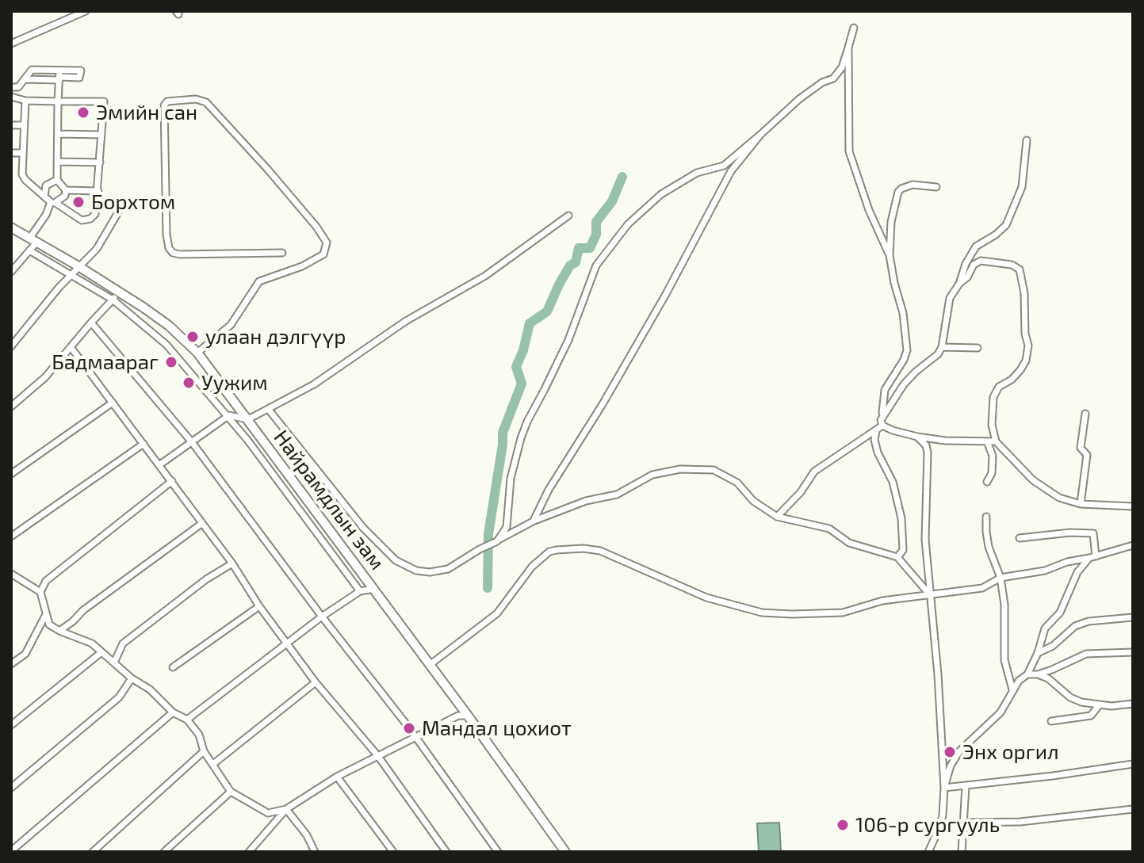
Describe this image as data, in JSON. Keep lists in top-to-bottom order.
{
  "streets": {
    "main road": ["Найрамдлын зам"]
  },
  "places": [
    "Эмийн сан",
    "Борхтом",
    "улаан дэлгүүр",
    "Бадмаараг",
    "Уужим",
    "Мандал цохиот",
    "Энх оргил",
    "106-р сургууль"
  ]
}
